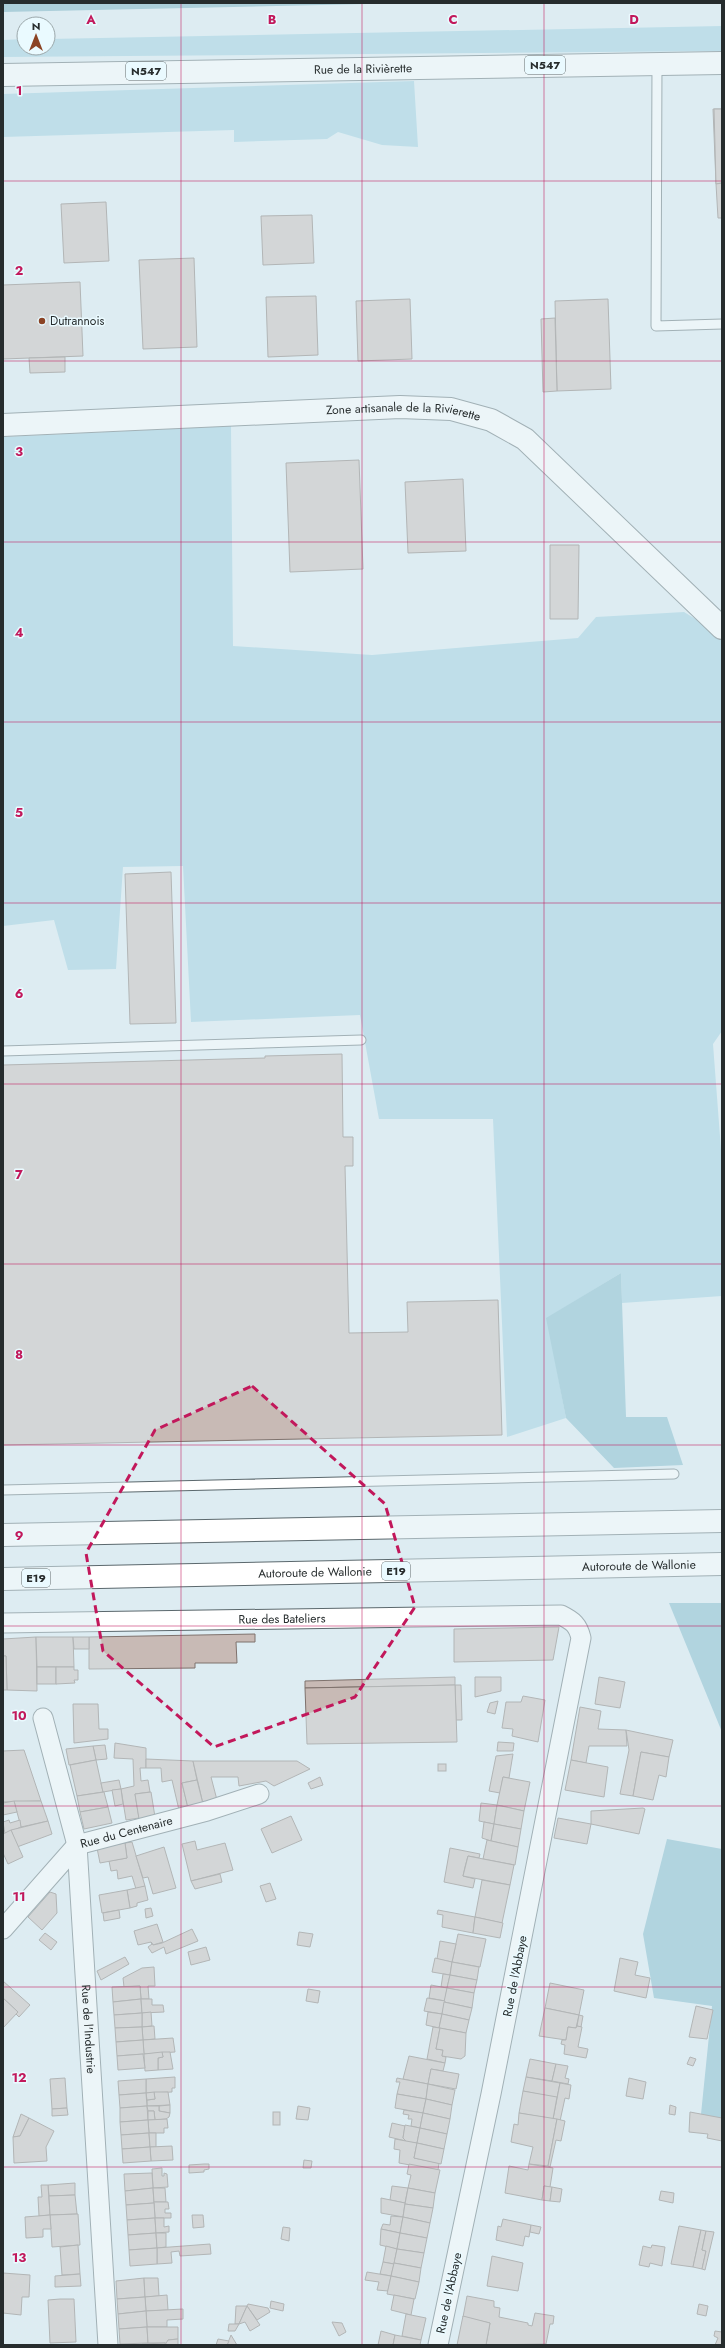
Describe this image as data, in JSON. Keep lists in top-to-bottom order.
{
  "streets": {
    "main road": [
      "N547",
      "Rue de la Rivièrette",
      "Zone artisanale de la Rivierette",
      "Autoroute de Wallonie",
      "E19"
    ],
    "street": [
      "Rue des Bateliers",
      "Rue du Centenaire",
      "Rue de l'Abbaye",
      "Rue de l'Industrie"
    ]
  },
  "crossings": [
    ["Rue des Bateliers", "Rue de l'Abbaye"],
    ["Rue du Centenaire", "Rue de l'Industrie"]
  ],
  "places": ["Dutrannois"],
  "north": "top",
  "grid": {
    "columns": [
      "A",
      "B",
      "C",
      "D"
    ],
    "rows": [
      "1",
      "2",
      "3",
      "4",
      "5",
      "6",
      "7",
      "8",
      "9",
      "10",
      "11",
      "12",
      "13"
    ]
  }
}
